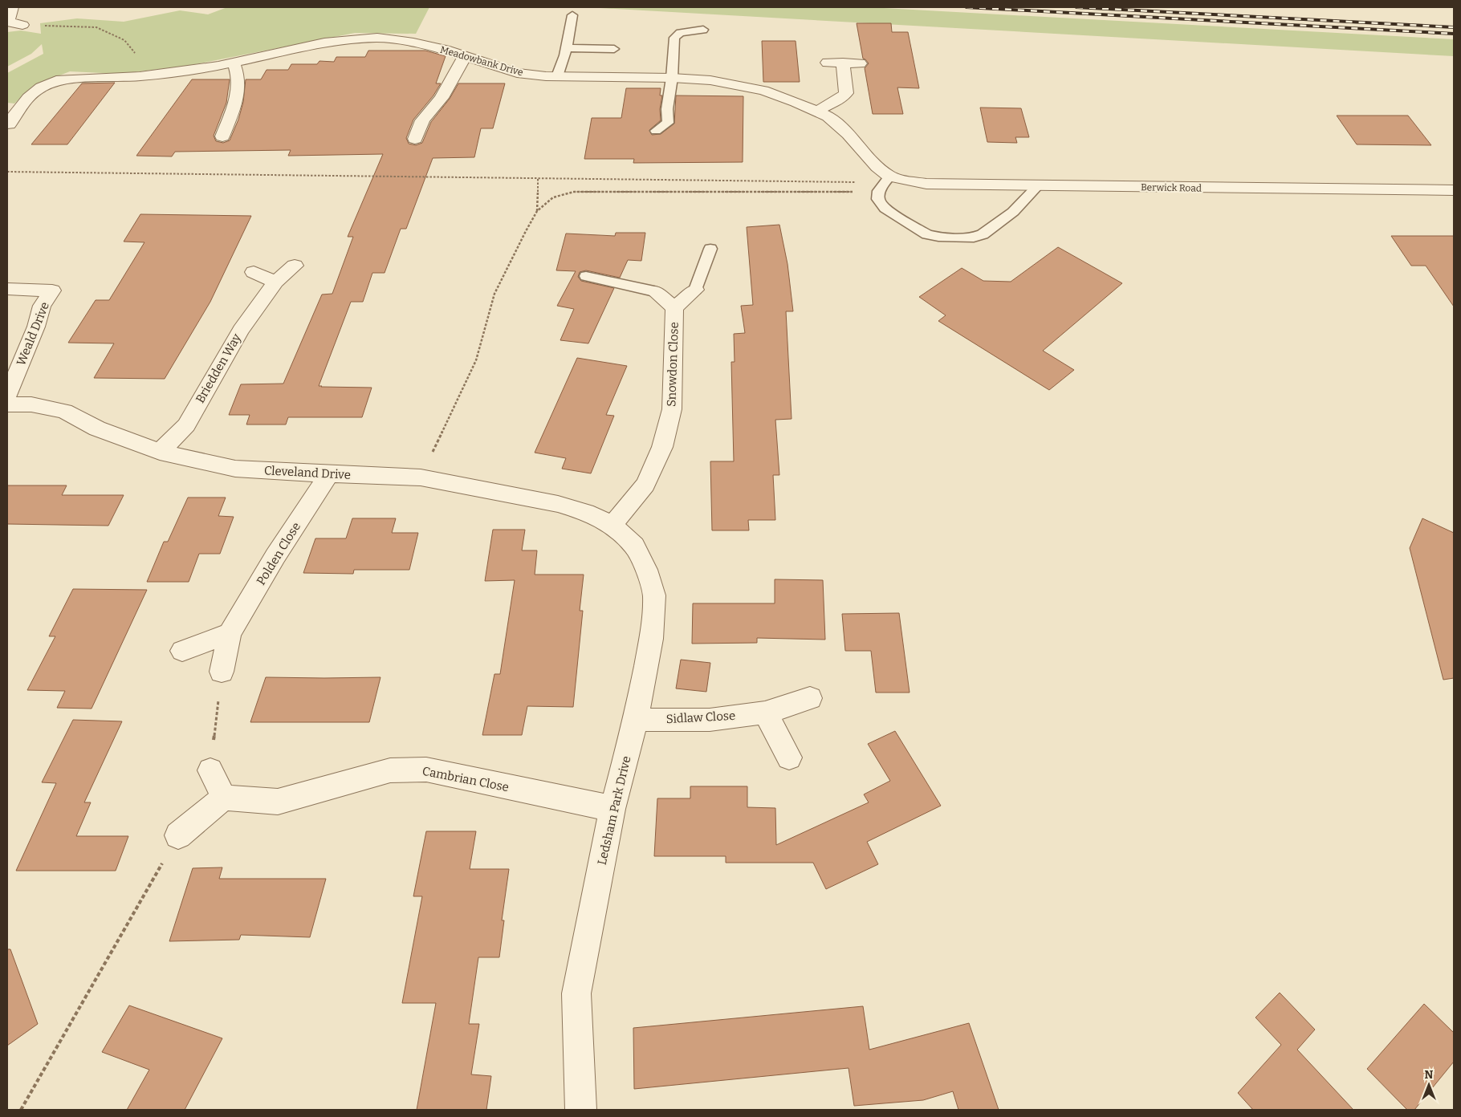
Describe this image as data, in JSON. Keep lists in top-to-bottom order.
{
  "streets": {
    "street": [
      "Meadowbank Drive",
      "Berwick Road",
      "Weald Drive",
      "Snowdon Close",
      "Briedden Way",
      "Cleveland Drive",
      "Polden Close",
      "Sidlaw Close",
      "Cambrian Close",
      "Ledsham Park Drive"
    ]
  },
  "crossings": [
    ["Meadowbank Drive", "Berwick Road"],
    ["Snowdon Close", "Cleveland Drive"],
    ["Snowdon Close", "Ledsham Park Drive"],
    ["Briedden Way", "Cleveland Drive"],
    ["Cleveland Drive", "Polden Close"],
    ["Cleveland Drive", "Ledsham Park Drive"],
    ["Sidlaw Close", "Ledsham Park Drive"],
    ["Cambrian Close", "Ledsham Park Drive"]
  ],
  "north": "top"
}
